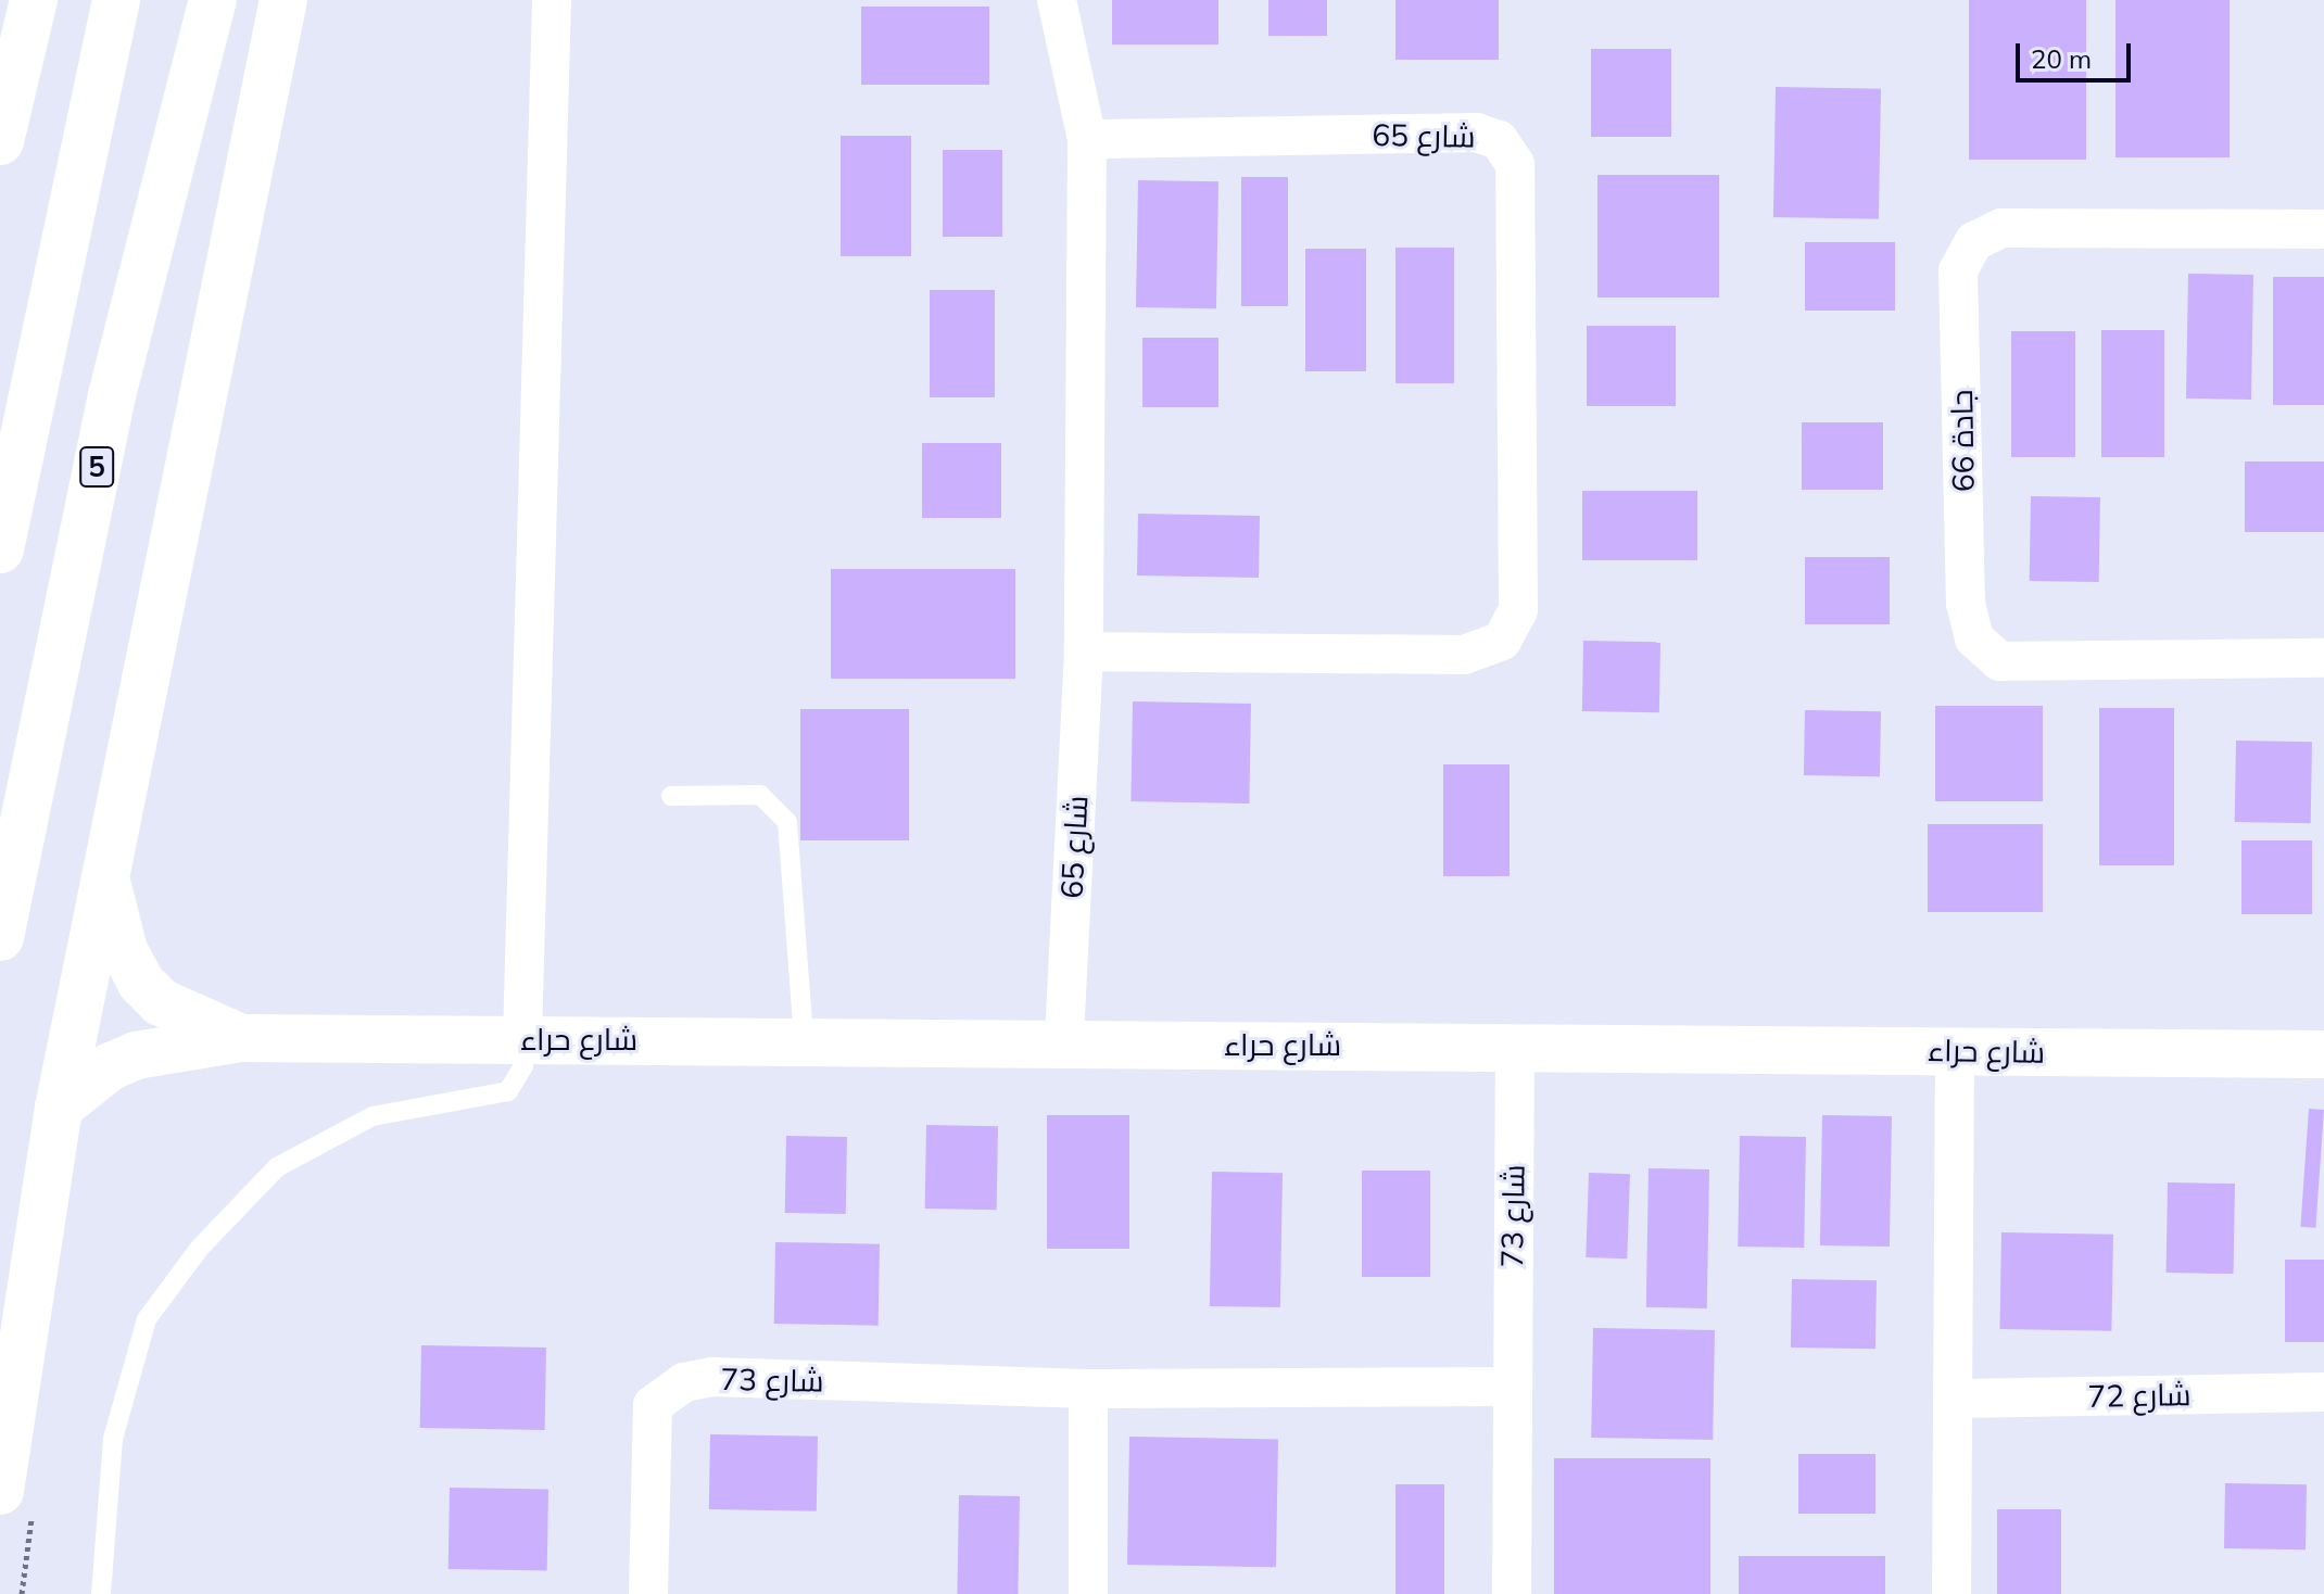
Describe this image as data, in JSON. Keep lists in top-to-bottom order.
{
  "streets": {
    "main road": ["5", "شارع حراء"],
    "street": [
      "شارع 65",
      "جادة 66",
      "شارع 73",
      "شارع 72"
    ]
  },
  "crossings": [
    ["شارع 65", "شارع حراء"],
    ["شارع حراء", "شارع 73"]
  ],
  "scale_bar": "20 m"
}
